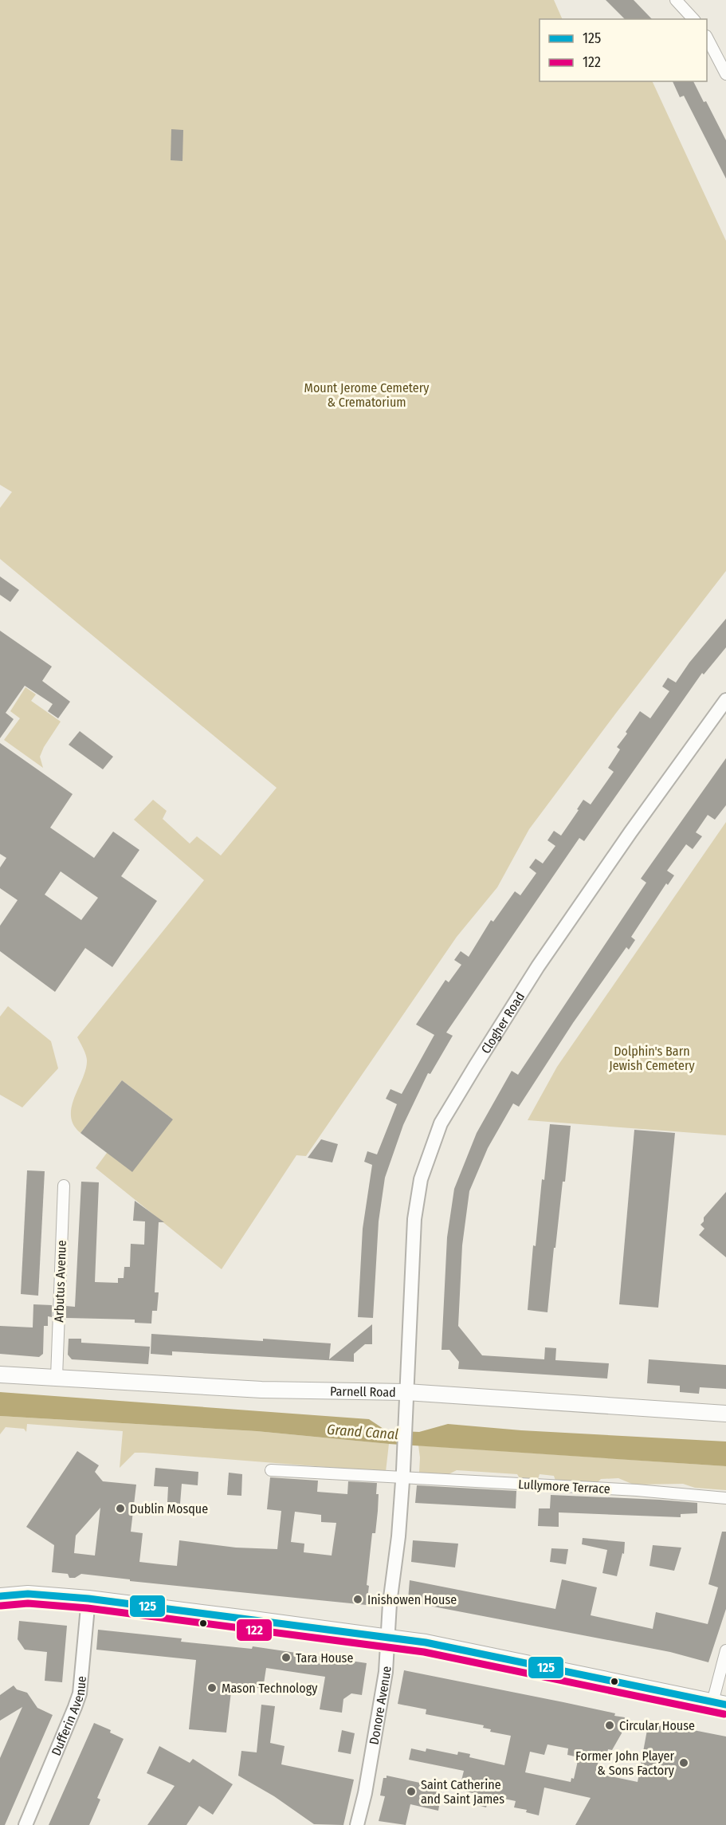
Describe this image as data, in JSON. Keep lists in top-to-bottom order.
{
  "streets": {
    "main road": ["Parnell Road"],
    "street": [
      "Clogher Road",
      "Arbutus Avenue",
      "Lullymore Terrace",
      "Donore Avenue",
      "Dufferin Avenue"
    ]
  },
  "crossings": [
    ["Clogher Road", "Parnell Road"],
    ["Clogher Road", "Lullymore Terrace"],
    ["Clogher Road", "Donore Avenue"],
    ["Arbutus Avenue", "Parnell Road"],
    ["Lullymore Terrace", "Donore Avenue"]
  ],
  "water": ["Grand Canal"],
  "parks": ["Mount Jerome Cemetery & Crematorium", "Dolphin's Barn Jewish Cemetery"],
  "places": [
    "Dublin Mosque",
    "Inishowen House",
    "Tara House",
    "Mason Technology",
    "Circular House",
    "Former John Player & Sons Factory",
    "Saint Catherine and Saint James"
  ],
  "lines": ["transit line 125", "transit line 122"],
  "legend": ["125", "122"]
}
